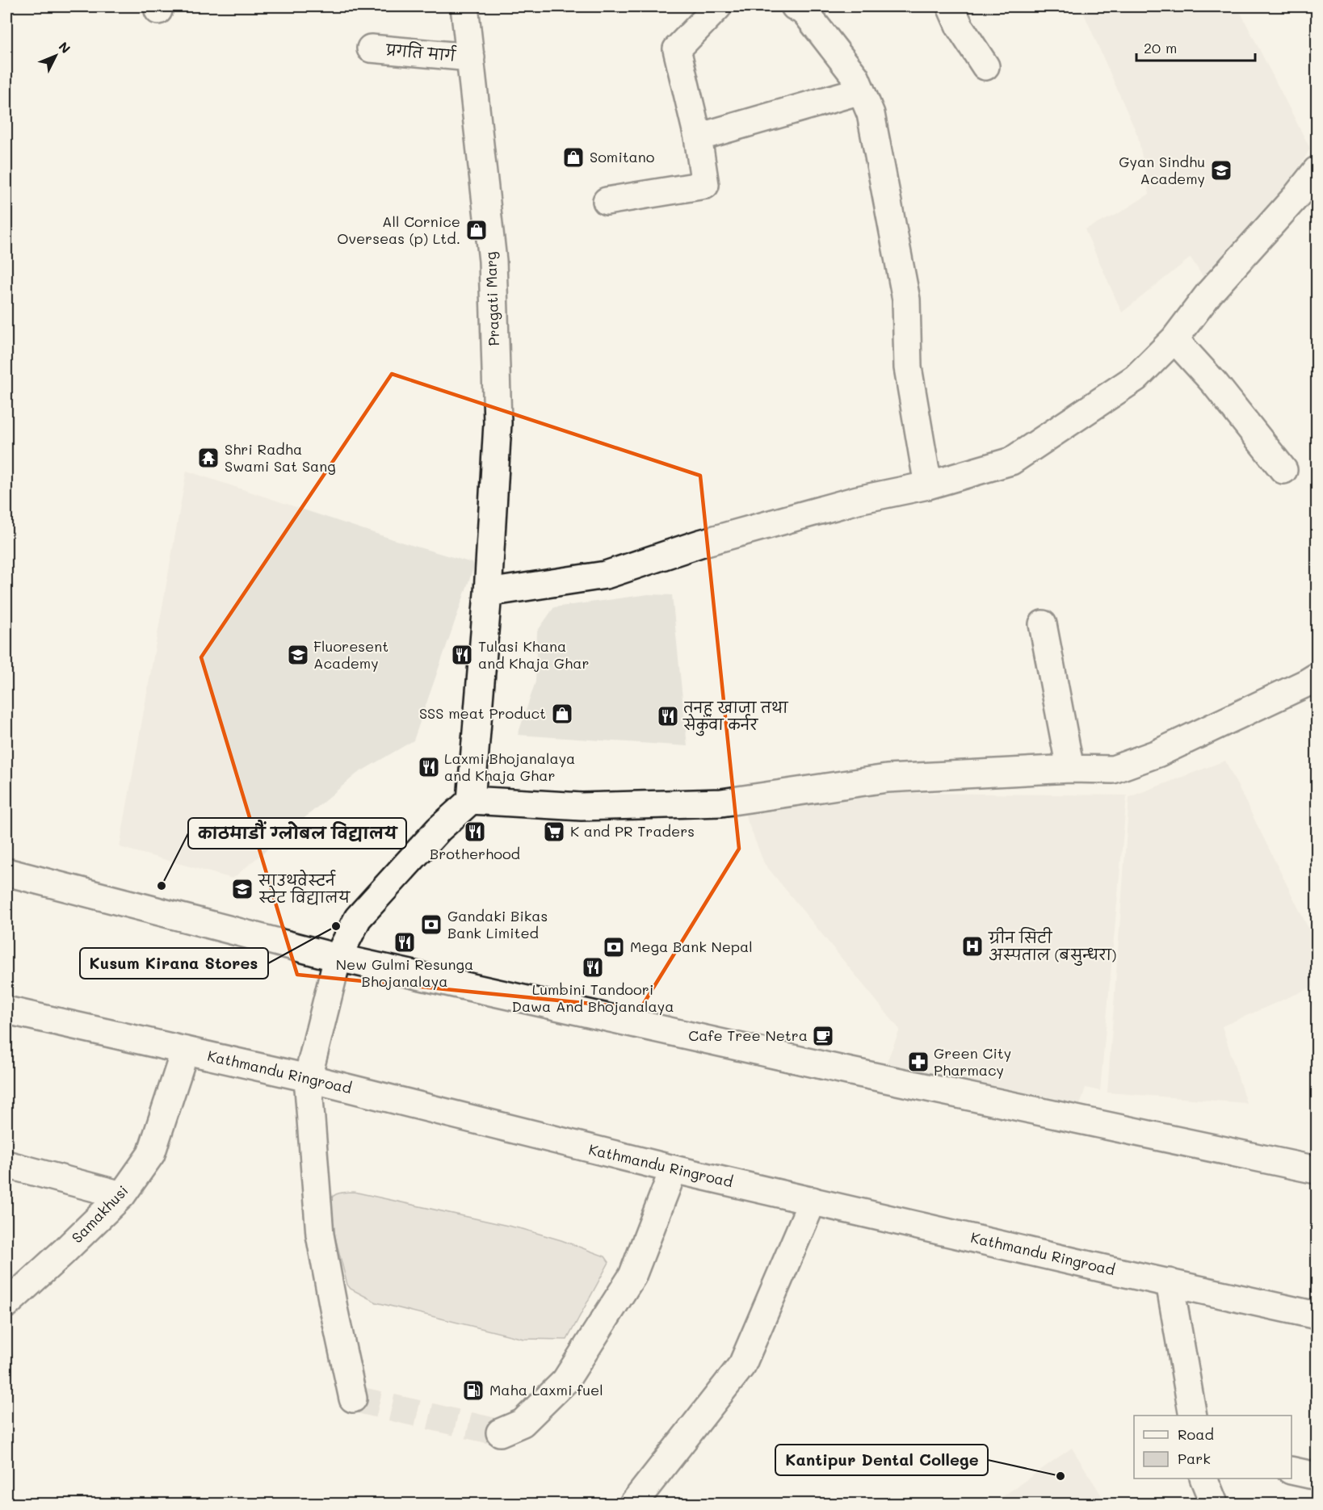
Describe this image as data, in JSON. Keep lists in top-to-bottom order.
{
  "streets": {
    "main road": [
      "प्रगति मार्ग",
      "Pragati Marg",
      "Kathmandu Ringroad",
      "Samakhusi"
    ]
  },
  "crossings": [
    ["प्रगति मार्ग", "Pragati Marg"],
    ["Kathmandu Ringroad", "Samakhusi"]
  ],
  "places": {
    "shop": ["Somitano", "All Cornice Overseas (p) Ltd.", "SSS meat Product"],
    "school or university": ["Gyan Sindhu Academy", "Fluoresent Academy", "साउथवेस्टर्न स्टेट विद्यालय"],
    "temple": ["Shri Radha Swami Sat Sang"],
    "restaurant": [
      "Tulasi Khana and Khaja Ghar",
      "तनहु खाजा तथा सेकुवा कर्नर",
      "Laxmi Bhojanalaya and Khaja Ghar",
      "Brotherhood",
      "New Gulmi Resunga Bhojanalaya",
      "Lumbini Tandoori Dawa And Bhojanalaya"
    ],
    "supermarket": ["K and PR Traders"],
    "other": ["काठमाडौं ग्लोबल विद्यालय", "Kusum Kirana Stores", "Kantipur Dental College"],
    "bank": ["Gandaki Bikas Bank Limited", "Mega Bank Nepal"],
    "hospital": ["ग्रीन सिटी अस्पताल (बसुन्धरा)"],
    "cafe": ["Cafe Tree Netra"],
    "pharmacy": ["Green City Pharmacy"],
    "fuel station": ["Maha Laxmi fuel"]
  },
  "legend": ["Road", "Park"],
  "scale_bar": "20 m",
  "north": "top right"
}
